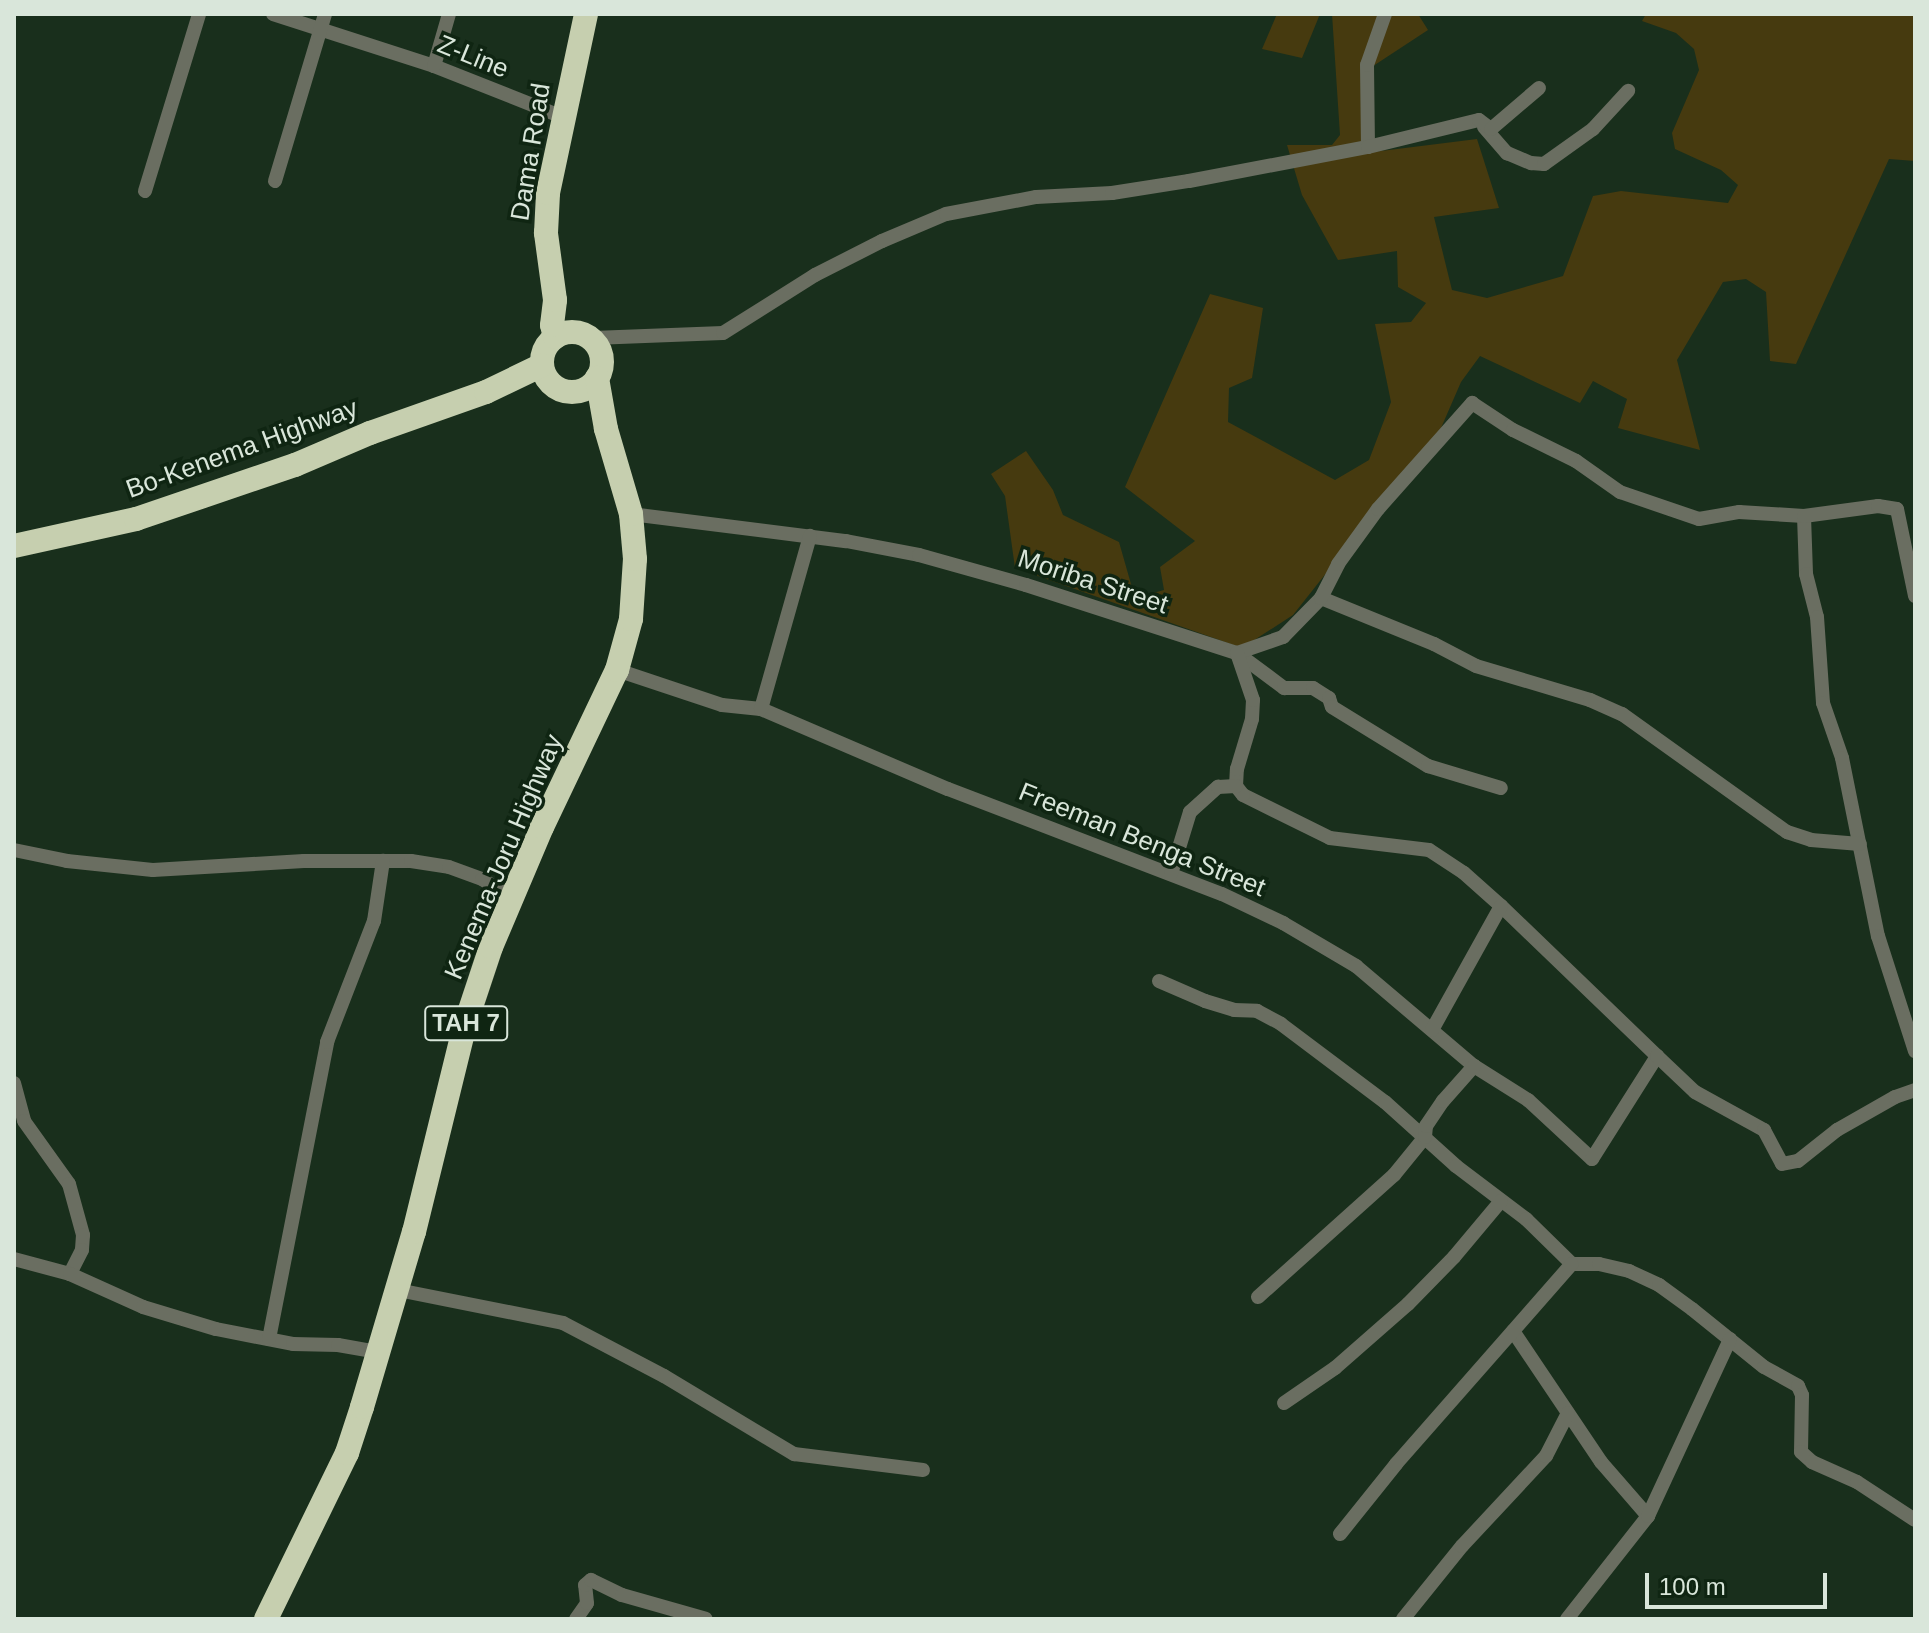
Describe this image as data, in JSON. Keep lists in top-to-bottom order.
{
  "streets": {
    "highway": [
      "Dama Road",
      "Bo-Kenema Highway",
      "Kenema-Joru Highway",
      "TAH 7"
    ],
    "street": ["Z-Line", "Moriba Street", "Freeman Benga Street"]
  },
  "crossings": [
    ["Z-Line", "Dama Road"],
    ["Dama Road", "Bo-Kenema Highway"],
    ["Dama Road", "Kenema-Joru Highway"],
    ["Bo-Kenema Highway", "Kenema-Joru Highway"],
    ["Moriba Street", "Kenema-Joru Highway"],
    ["Freeman Benga Street", "Kenema-Joru Highway"]
  ],
  "scale_bar": "100 m"
}
